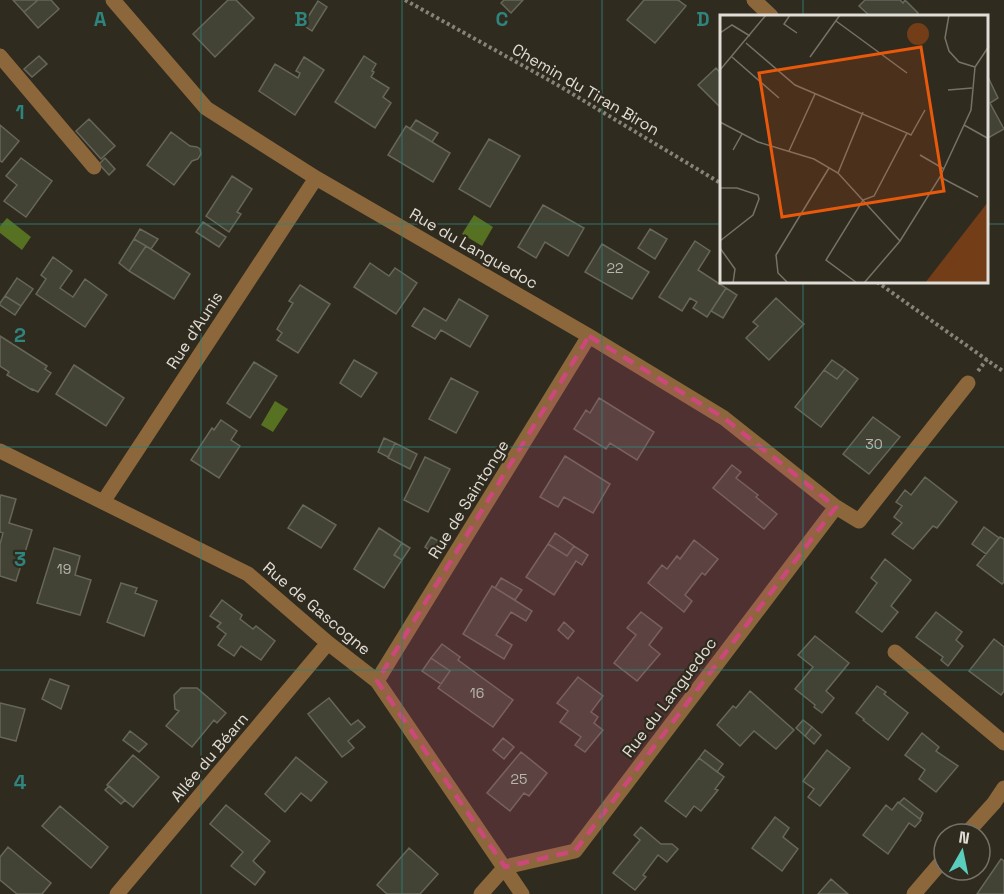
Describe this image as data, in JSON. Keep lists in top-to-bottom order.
{
  "streets": {
    "street": [
      "Rue du Languedoc",
      "Rue d'Aunis",
      "Rue de Saintonge",
      "Rue de Gascogne",
      "Allée du Béarn"
    ],
    "path": ["Chemin du Tiran Biron"]
  },
  "crossings": [
    ["Rue du Languedoc", "Rue d'Aunis"],
    ["Rue du Languedoc", "Rue de Saintonge"],
    ["Rue du Languedoc", "Rue de Gascogne"],
    ["Rue d'Aunis", "Rue de Gascogne"],
    ["Rue de Saintonge", "Rue de Gascogne"],
    ["Rue de Gascogne", "Allée du Béarn"]
  ],
  "house_numbers": [
    "22",
    "30",
    "19",
    "16",
    "25"
  ],
  "north": "top",
  "grid": {
    "columns": [
      "A",
      "B",
      "C",
      "D"
    ],
    "rows": [
      "1",
      "2",
      "3",
      "4"
    ]
  }
}
